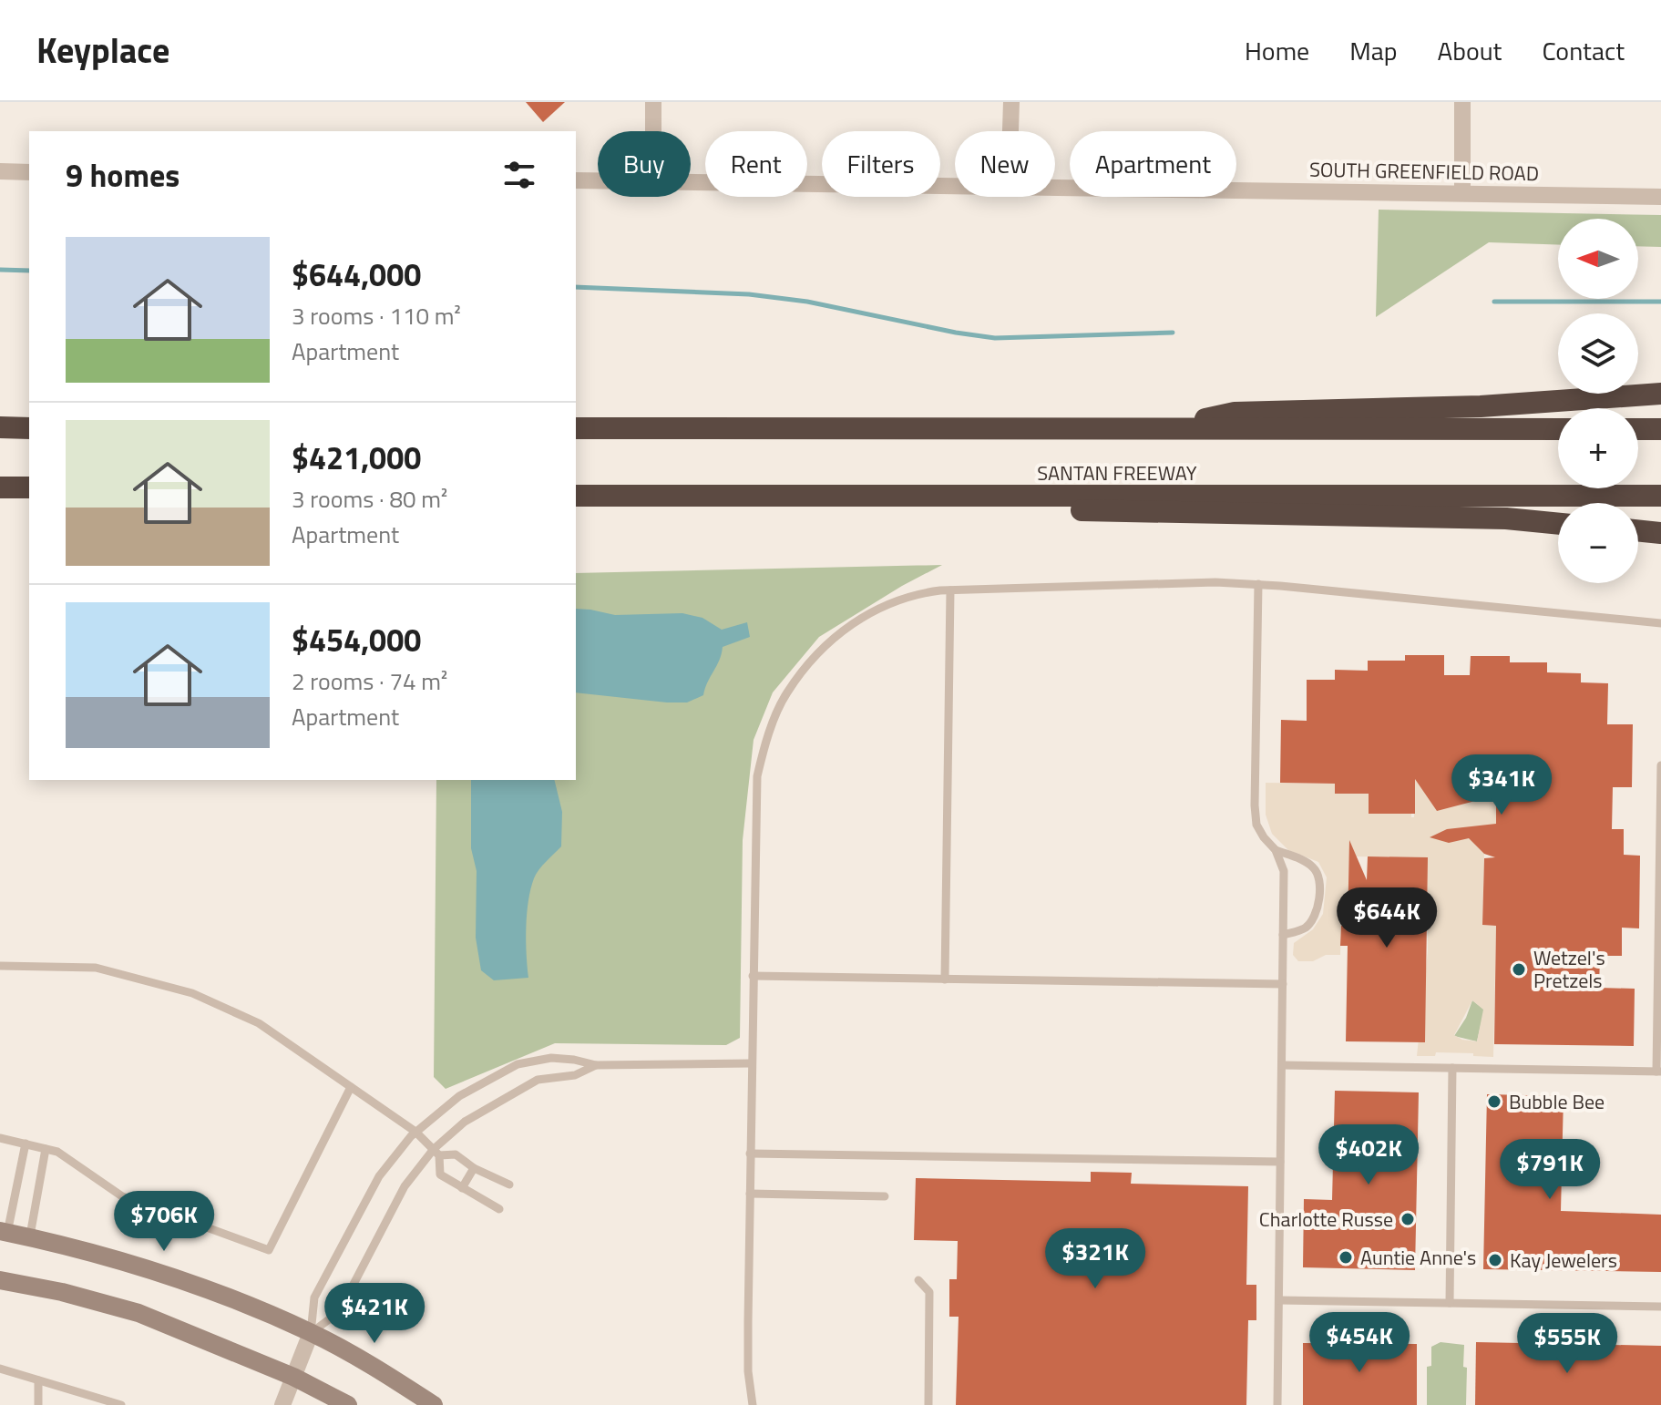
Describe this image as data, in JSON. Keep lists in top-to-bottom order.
{
  "streets": {
    "highway": ["SANTAN FREEWAY"],
    "street": ["SOUTH GREENFIELD ROAD"]
  },
  "places": [
    "Wetzel's Pretzels",
    "Bubble Bee",
    "Charlotte Russe",
    "Auntie Anne's",
    "Kay Jewelers"
  ],
  "north": "left",
  "page": {
    "header": "Keyplace",
    "nav": [
      "Home",
      "Map",
      "About",
      "Contact"
    ],
    "chip": [
      "Buy",
      "Rent",
      "Filters",
      "New",
      "Apartment"
    ],
    "heading": "9 homes",
    "map_buttons": ["+", "−"],
    "list": [
      {
        "name": "$644,000",
        "note": "3 rooms · 110 m² · Apartment"
      },
      {
        "name": "$421,000",
        "note": "3 rooms · 80 m² · Apartment"
      },
      {
        "name": "$454,000",
        "note": "2 rooms · 74 m² · Apartment"
      }
    ],
    "price": [
      "$341K",
      "$644K",
      "$402K",
      "$791K",
      "$706K",
      "$321K",
      "$421K",
      "$454K",
      "$555K"
    ]
  }
}
